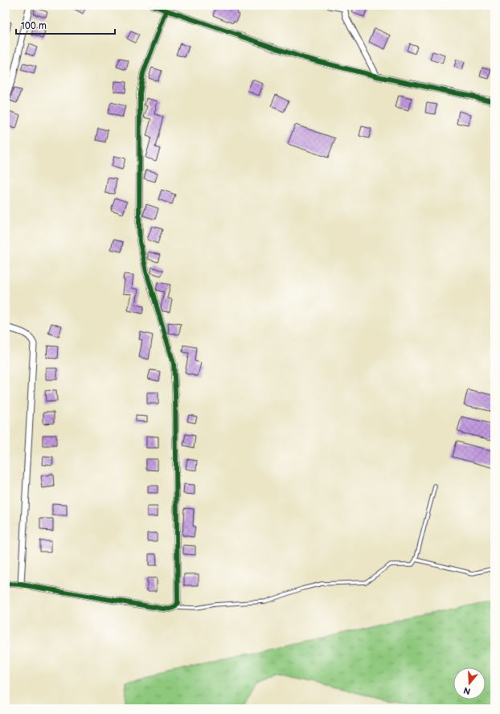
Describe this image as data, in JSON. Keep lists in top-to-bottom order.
{
  "scale_bar": "100 m",
  "north": "bottom"
}
